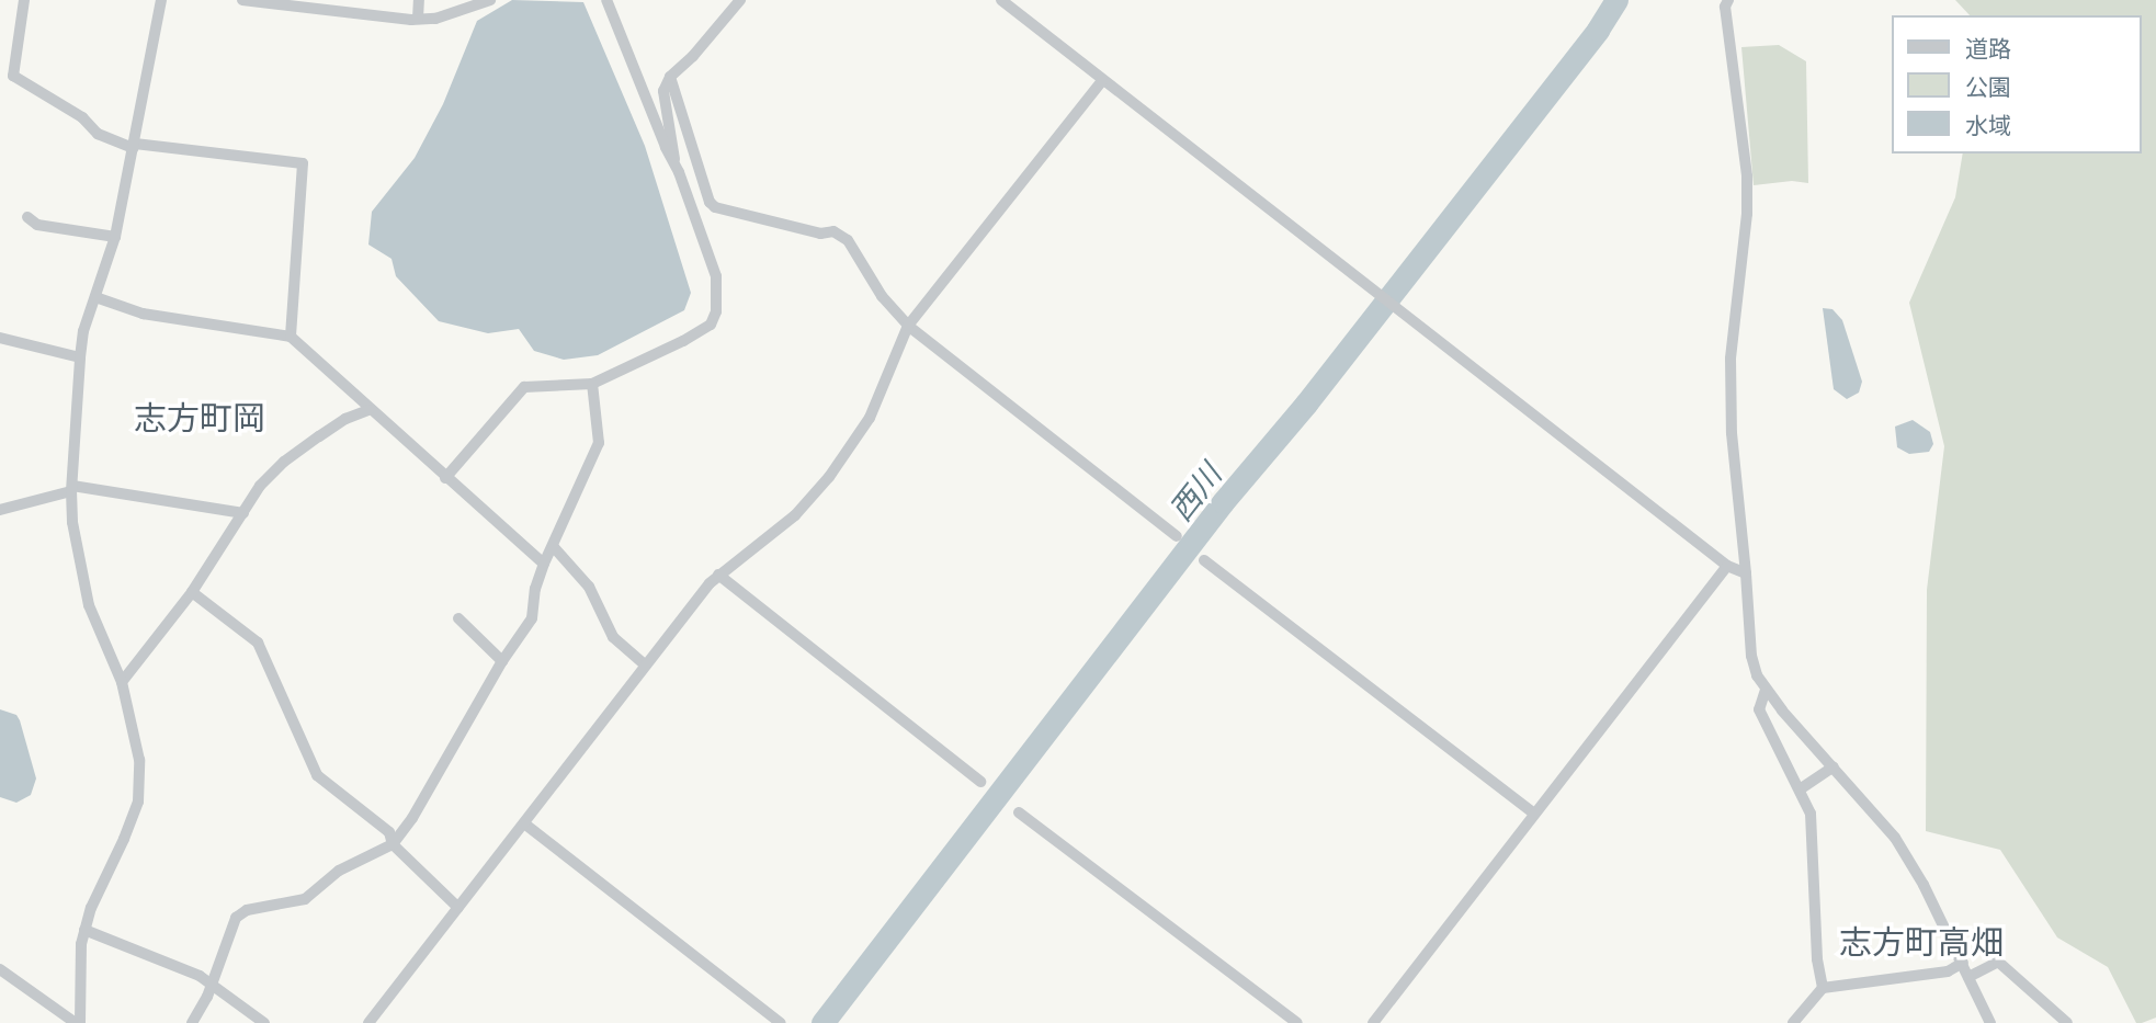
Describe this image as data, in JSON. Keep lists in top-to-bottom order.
{
  "districts": ["志方町岡", "志方町高畑"],
  "water": ["西川"],
  "legend": ["道路", "公園", "水域"]
}
